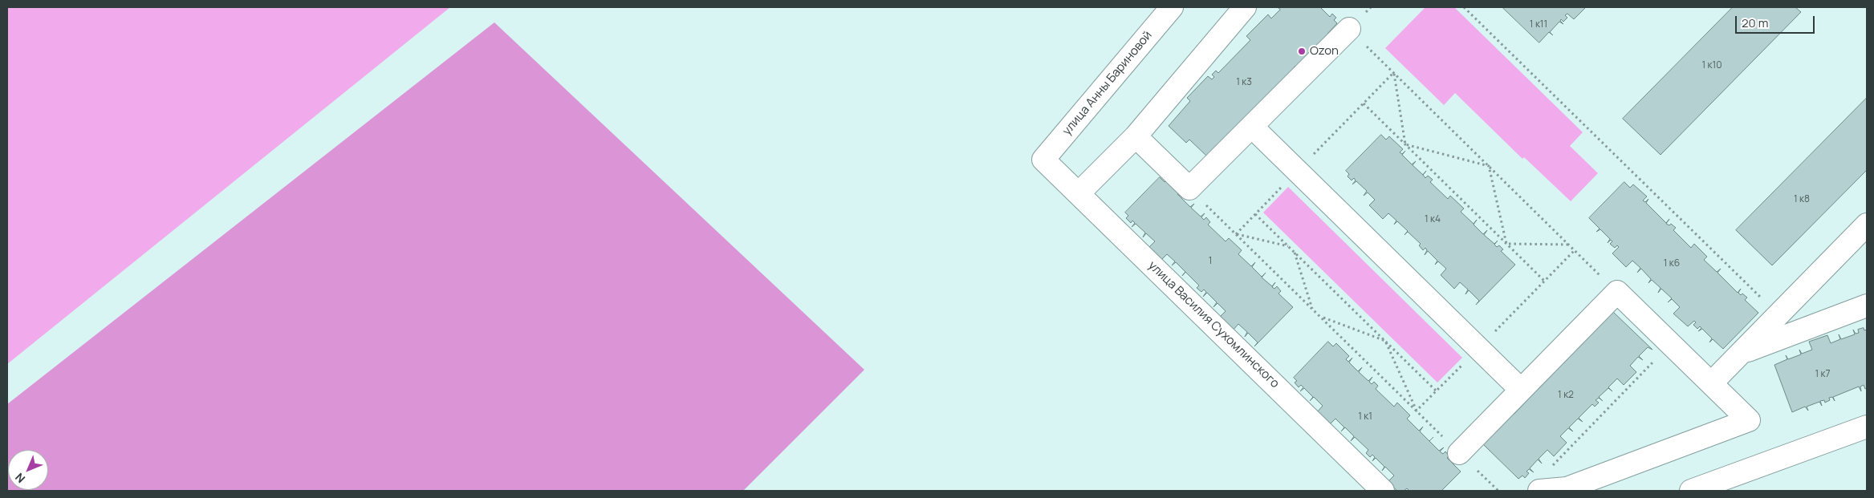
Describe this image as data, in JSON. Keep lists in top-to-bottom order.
{
  "streets": {
    "street": ["улица Анны Бариновой", "улица Василия Сухомлинского"]
  },
  "crossings": [
    ["улица Анны Бариновой", "улица Василия Сухомлинского"]
  ],
  "places": ["Ozon"],
  "house_numbers": [
    "1 к11",
    "1 к10",
    "1 к3",
    "1 к8",
    "1 к4",
    "1",
    "1 к6",
    "1 к7",
    "1 к2",
    "1 к1"
  ],
  "scale_bar": "20 m",
  "north": "bottom left"
}
